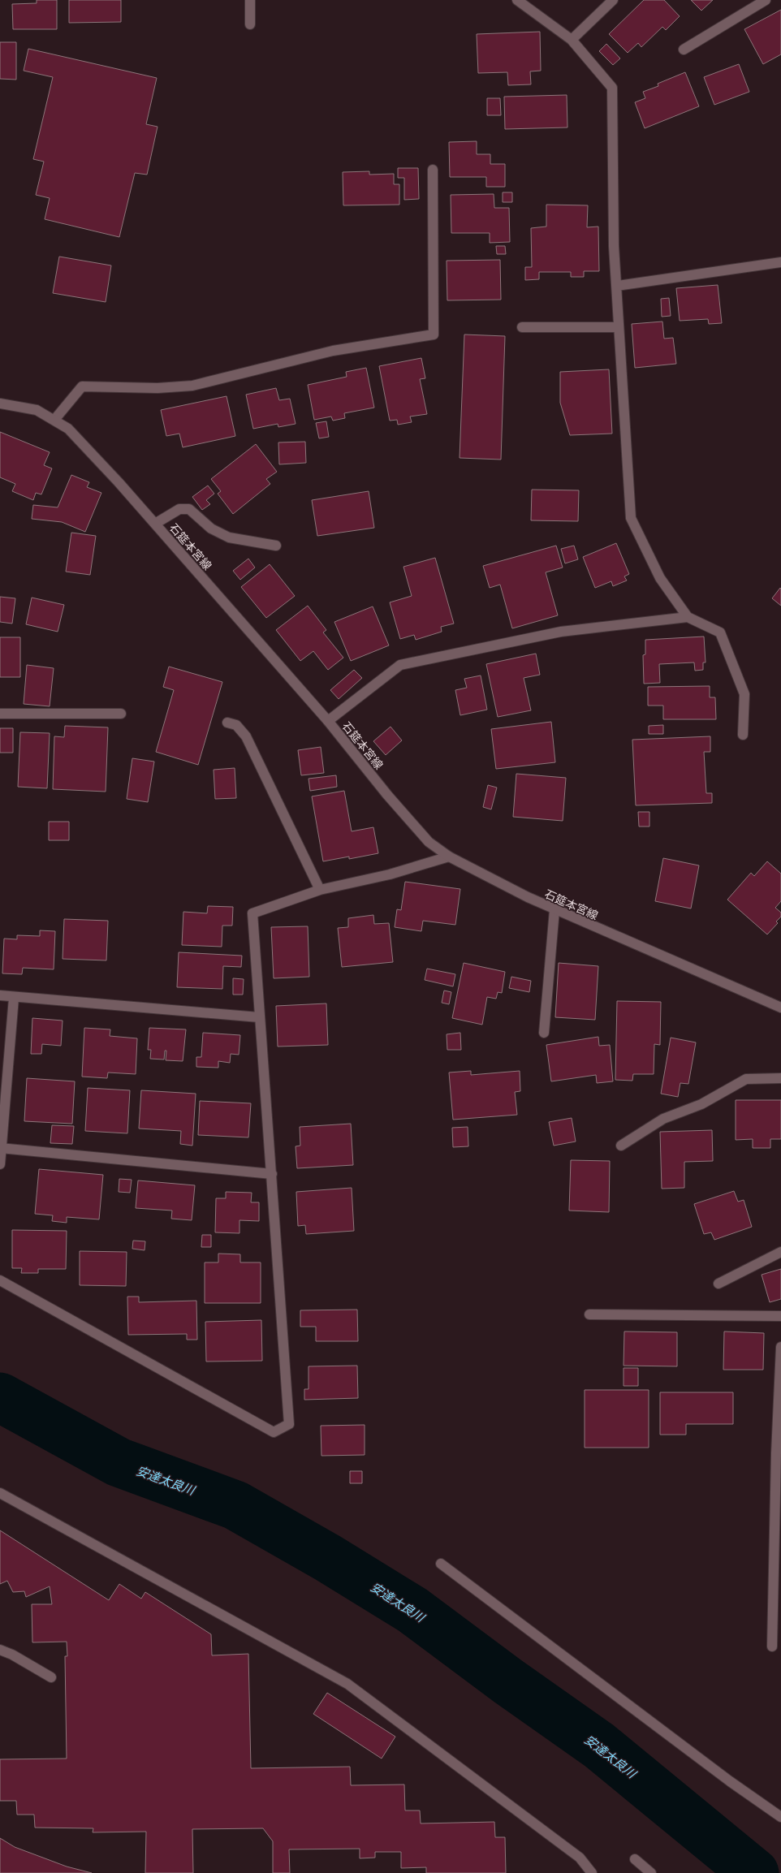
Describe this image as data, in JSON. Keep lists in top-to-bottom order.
{
  "streets": {
    "street": ["石筵本宮線"]
  },
  "water": ["安達太良川"]
}
